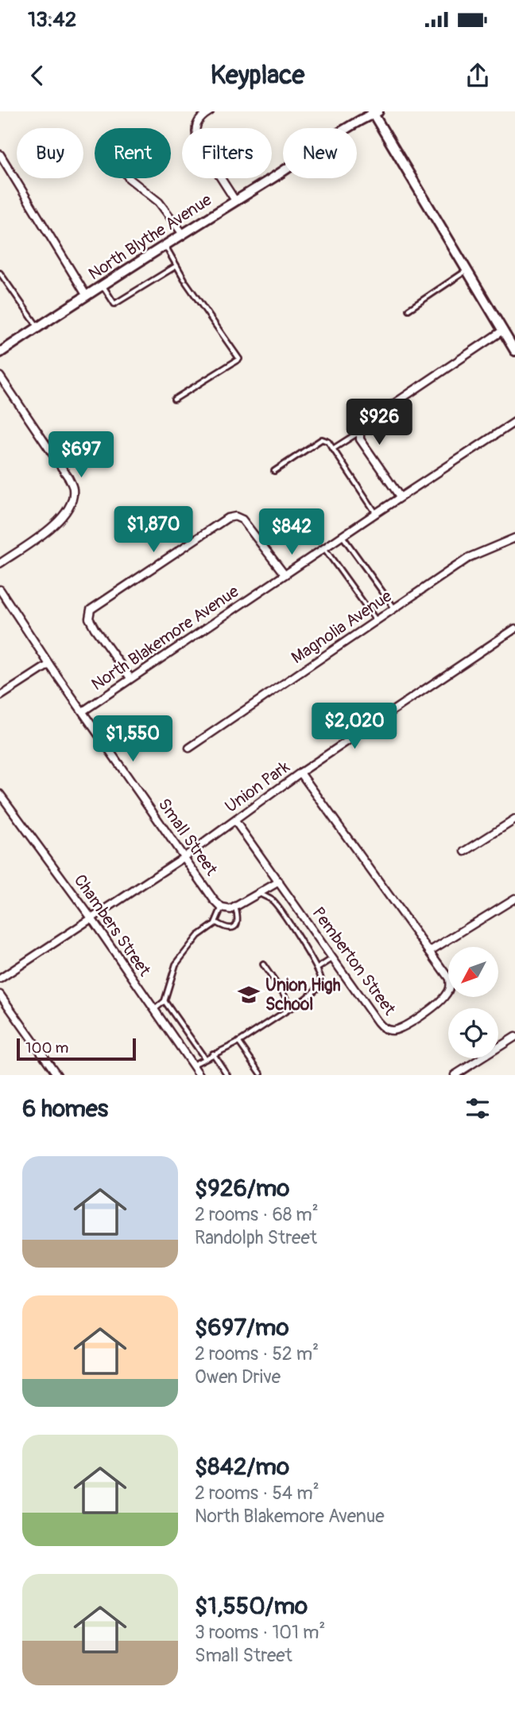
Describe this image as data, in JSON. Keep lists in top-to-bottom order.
{
  "streets": {
    "street": [
      "North Blythe Avenue",
      "Magnolia Avenue",
      "North Blakemore Avenue",
      "Union Park",
      "Small Street",
      "Chambers Street",
      "Pemberton Street"
    ]
  },
  "crossings": [
    ["North Blakemore Avenue", "Small Street"],
    ["Union Park", "Small Street"],
    ["Union Park", "Chambers Street"],
    ["Union Park", "Pemberton Street"]
  ],
  "places": {
    "school or university": ["Union High School"]
  },
  "scale_bar": "100 m",
  "north": "bottom left",
  "page": {
    "status": "13:42",
    "header": "Keyplace",
    "chip": [
      "Buy",
      "Rent",
      "Filters",
      "New"
    ],
    "price": [
      "$926",
      "$697",
      "$1,870",
      "$842",
      "$2,020",
      "$1,550"
    ],
    "scale": "100 m",
    "heading": "6 homes",
    "list": [
      {
        "name": "$926/mo",
        "note": "2 rooms · 68 m² · Randolph Street"
      },
      {
        "name": "$697/mo",
        "note": "2 rooms · 52 m² · Owen Drive"
      },
      {
        "name": "$842/mo",
        "note": "2 rooms · 54 m² · North Blakemore Avenue"
      },
      {
        "name": "$1,550/mo",
        "note": "3 rooms · 101 m² · Small Street"
      }
    ]
  }
}
